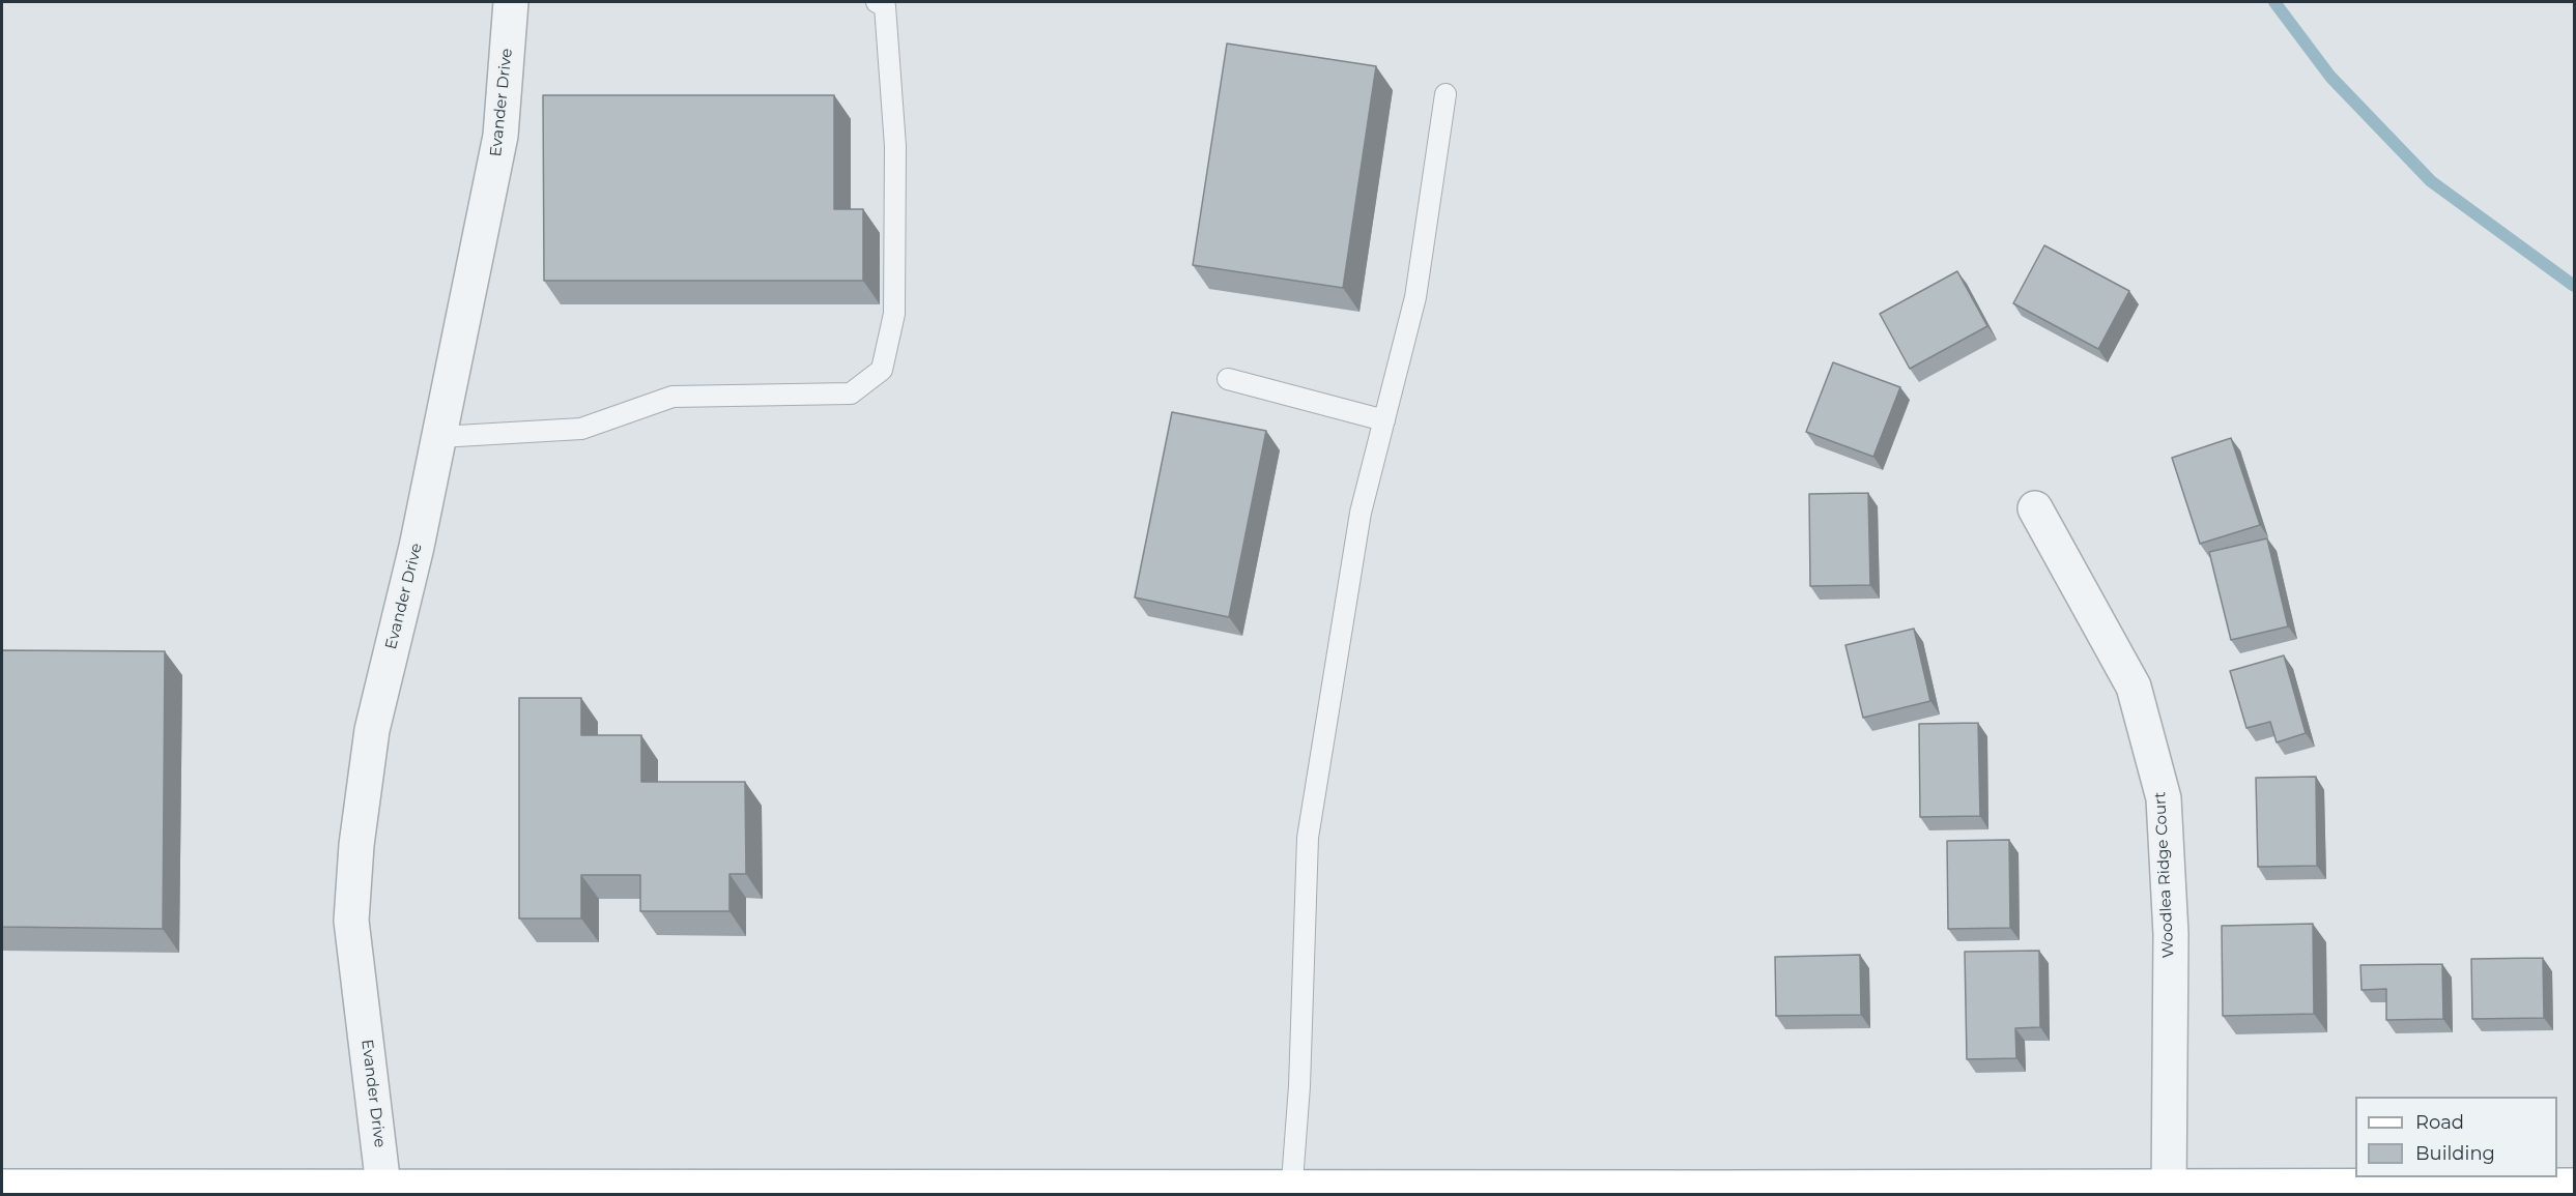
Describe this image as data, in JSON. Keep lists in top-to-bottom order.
{
  "streets": {
    "street": ["Evander Drive", "Woodlea Ridge Court"]
  },
  "legend": ["Road", "Building"]
}
